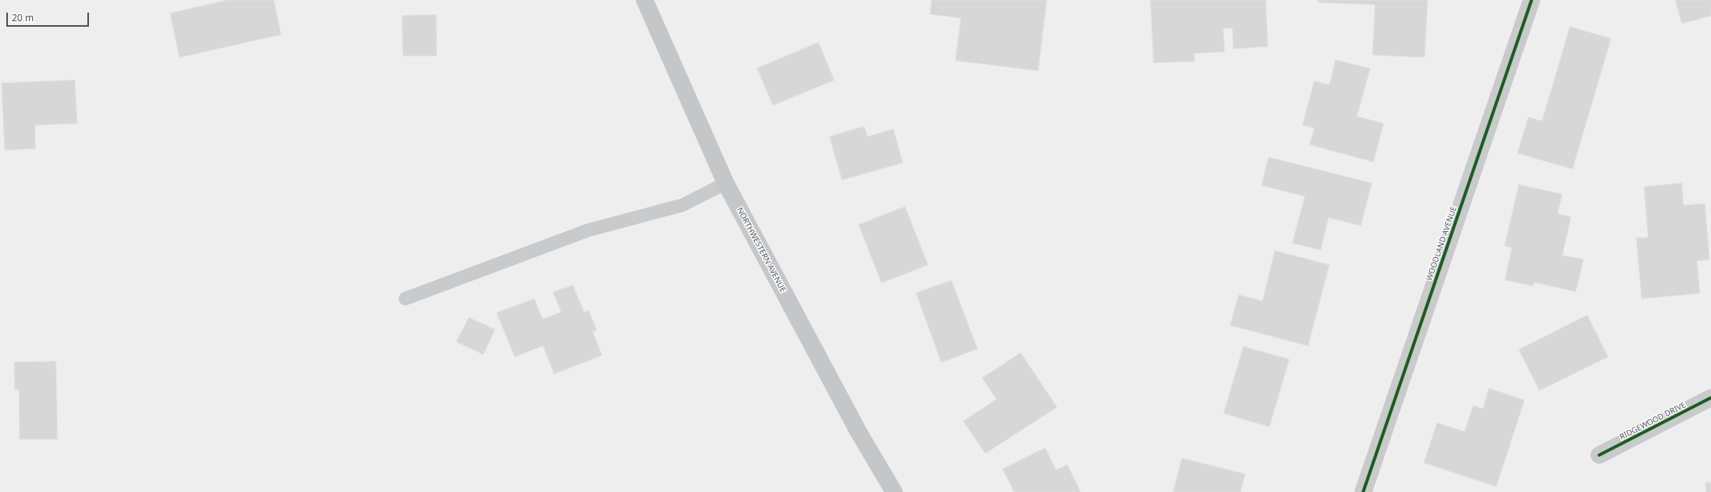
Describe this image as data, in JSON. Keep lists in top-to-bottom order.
{
  "streets": {
    "main road": ["NORTHWESTERN AVENUE"],
    "street": ["WOODLAND AVENUE", "RIDGEWOOD DRIVE"]
  },
  "scale_bar": "20 m"
}
